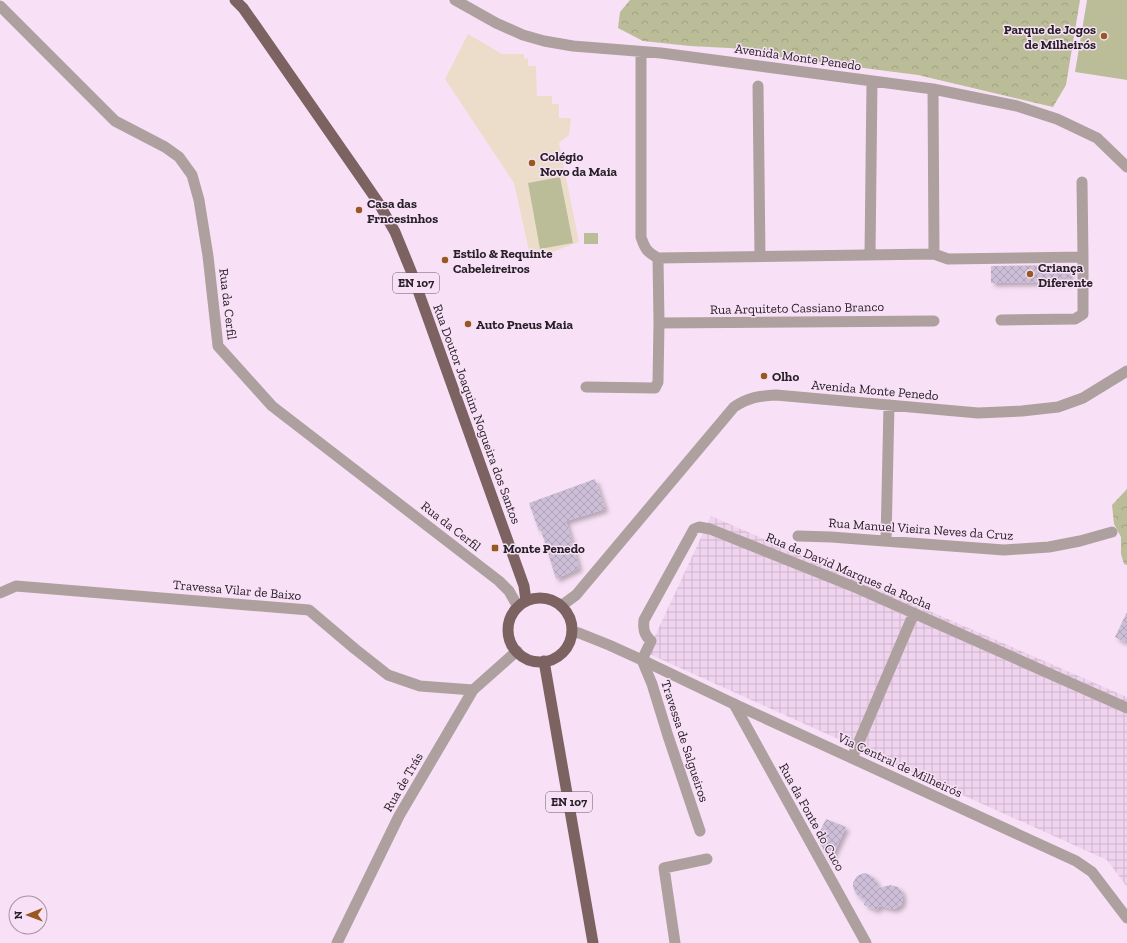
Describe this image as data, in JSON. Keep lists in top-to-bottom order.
{
  "streets": {
    "main road": ["EN 107", "Rua Doutor Joaquim Nogueira dos Santos"],
    "street": [
      "Avenida Monte Penedo",
      "Rua da Cerfil",
      "Rua Arquiteto Cassiano Branco",
      "Rua Manuel Vieira Neves da Cruz",
      "Rua de David Marques da Rocha",
      "Travessa Vilar de Baixo",
      "Travessa de Salgueiros",
      "Via Central de Milheirós",
      "Rua de Trás",
      "Rua da Fonte do Cuco"
    ]
  },
  "crossings": [
    ["Avenida Monte Penedo", "EN 107"],
    ["Avenida Monte Penedo", "Rua da Cerfil"],
    ["Avenida Monte Penedo", "Rua Doutor Joaquim Nogueira dos Santos"],
    ["Avenida Monte Penedo", "Via Central de Milheirós"],
    ["Avenida Monte Penedo", "Rua de Trás"],
    ["EN 107", "Rua da Cerfil"],
    ["EN 107", "Rua Doutor Joaquim Nogueira dos Santos"],
    ["EN 107", "Via Central de Milheirós"],
    ["EN 107", "Rua de Trás"],
    ["Rua da Cerfil", "Rua Doutor Joaquim Nogueira dos Santos"],
    ["Rua da Cerfil", "Via Central de Milheirós"],
    ["Rua da Cerfil", "Rua de Trás"],
    ["Rua Doutor Joaquim Nogueira dos Santos", "Via Central de Milheirós"],
    ["Rua Doutor Joaquim Nogueira dos Santos", "Rua de Trás"],
    ["Rua de David Marques da Rocha", "Travessa de Salgueiros"],
    ["Rua de David Marques da Rocha", "Via Central de Milheirós"],
    ["Travessa Vilar de Baixo", "Rua de Trás"],
    ["Travessa de Salgueiros", "Via Central de Milheirós"],
    ["Via Central de Milheirós", "Rua de Trás"],
    ["Via Central de Milheirós", "Rua da Fonte do Cuco"]
  ],
  "places": {
    "other": [
      "Parque de Jogos de Milheirós",
      "Colégio Novo da Maia",
      "Casa das Frncesinhos",
      "Estilo & Requinte Cabeleireiros",
      "Criança Diferente",
      "Auto Pneus Maia",
      "Olho"
    ],
    "transit": ["Monte Penedo"]
  },
  "north": "left"
}
